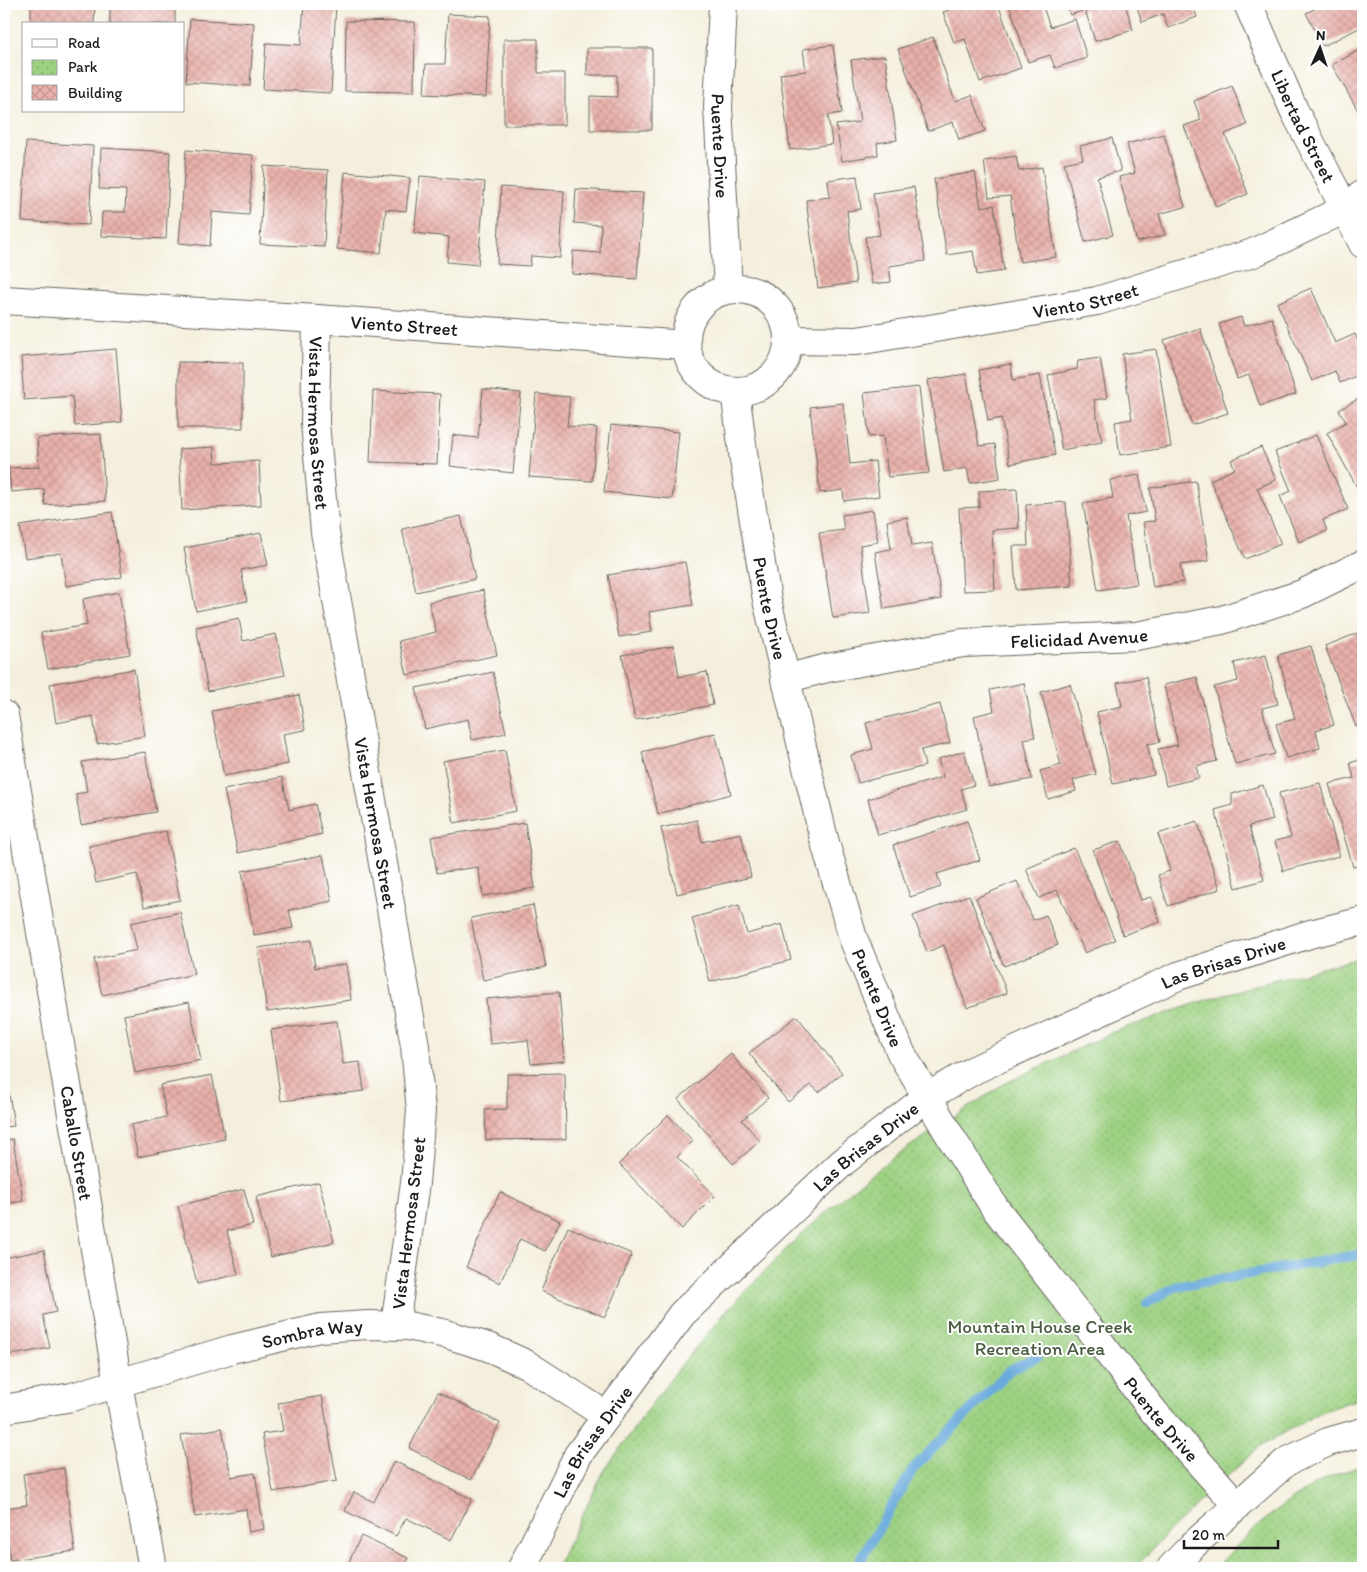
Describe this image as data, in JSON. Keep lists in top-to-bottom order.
{
  "streets": {
    "street": [
      "Libertad Street",
      "Puente Drive",
      "Viento Street",
      "Vista Hermosa Street",
      "Felicidad Avenue",
      "Las Brisas Drive",
      "Caballo Street",
      "Sombra Way"
    ]
  },
  "crossings": [
    ["Libertad Street", "Viento Street"],
    ["Puente Drive", "Viento Street"],
    ["Puente Drive", "Felicidad Avenue"],
    ["Puente Drive", "Las Brisas Drive"],
    ["Viento Street", "Vista Hermosa Street"],
    ["Vista Hermosa Street", "Sombra Way"],
    ["Las Brisas Drive", "Sombra Way"],
    ["Caballo Street", "Sombra Way"]
  ],
  "parks": ["Mountain House Creek Recreation Area"],
  "legend": ["Road", "Park", "Building"],
  "scale_bar": "20 m",
  "north": "top"
}
